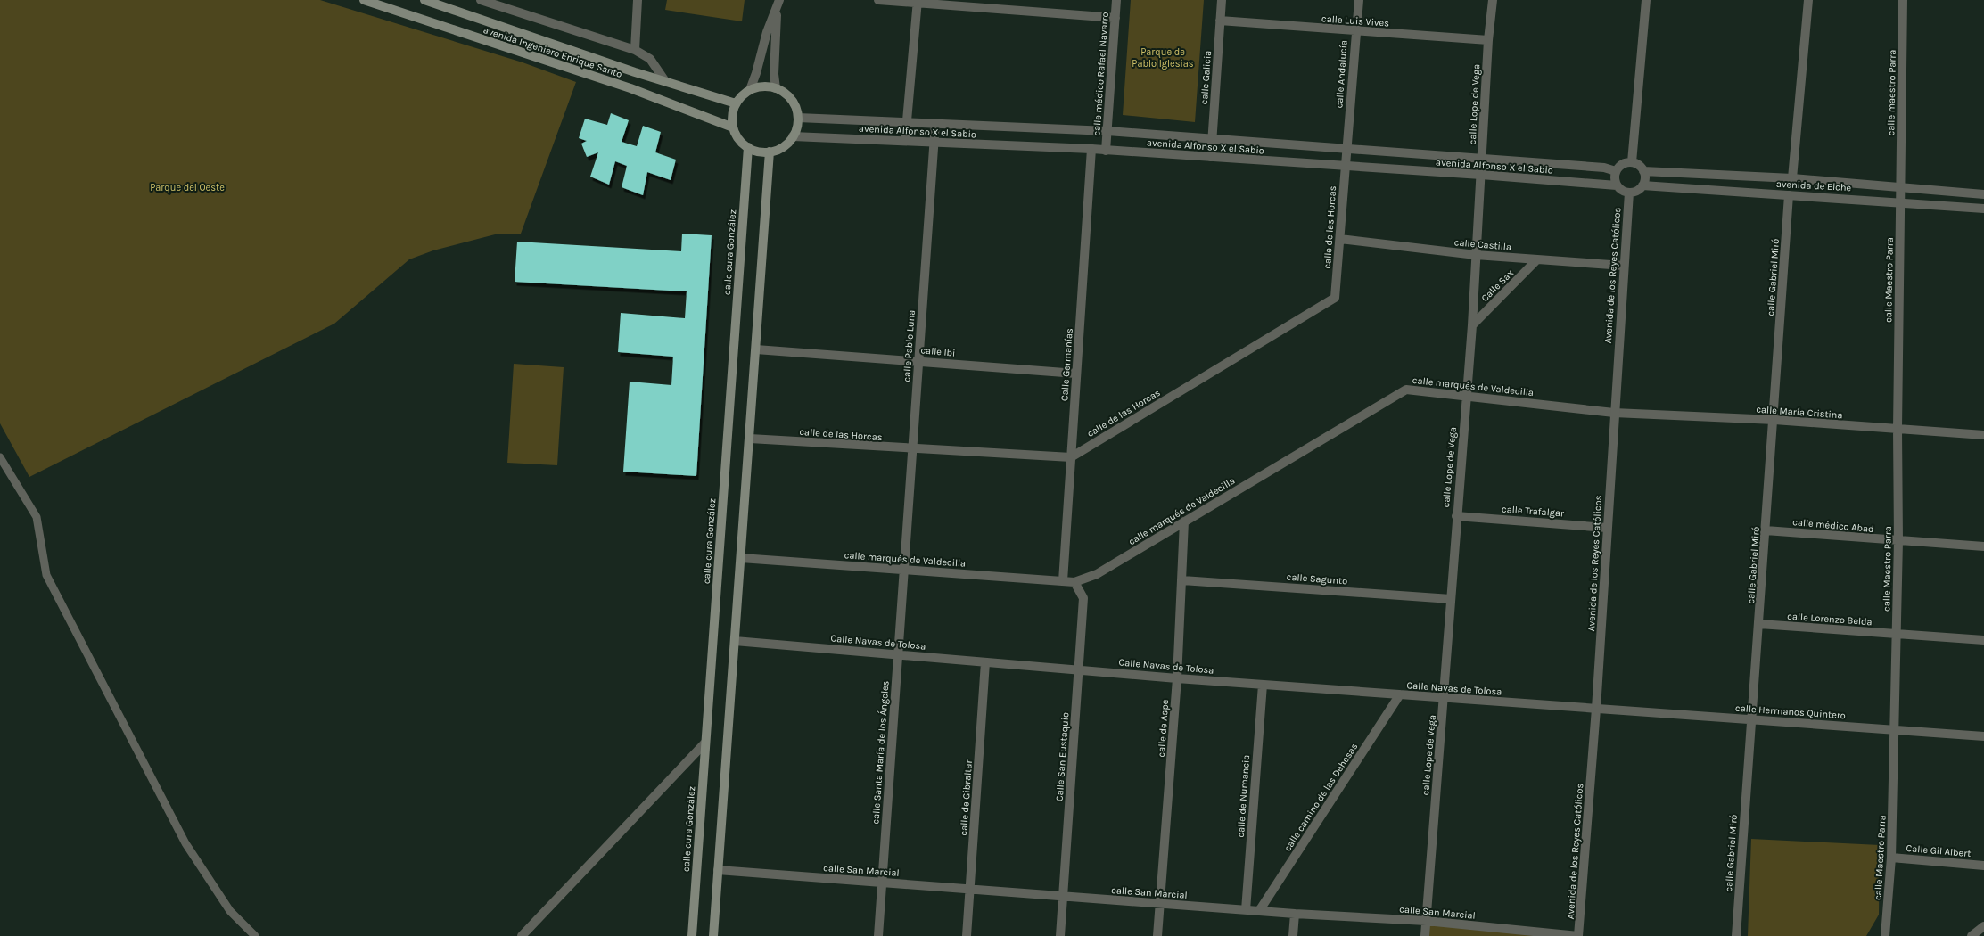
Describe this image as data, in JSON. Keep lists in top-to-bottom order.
{
  "streets": {
    "main road": ["avenida Ingeniero Enrique Santo", "calle cura González"],
    "street": [
      "calle Luis Vives",
      "calle médico Rafael Navarro",
      "calle Andalucía",
      "calle Galicia",
      "calle maestro Parra",
      "calle Lope de Vega",
      "avenida Alfonso X el Sabio",
      "avenida de Elche",
      "calle de las Horcas",
      "calle Castilla",
      "Avenida de los Reyes Católicos",
      "calle Gabriel Miró",
      "calle Maestro Parra",
      "Calle Sax",
      "calle Pablo Luna",
      "calle Ibi",
      "Calle Germanías",
      "calle marqués de Valdecilla",
      "calle María Cristina",
      "calle Trafalgar",
      "calle médico Abad",
      "calle Sagunto",
      "calle Lorenzo Belda",
      "Calle Navas de Tolosa",
      "calle Hermanos Quintero",
      "calle de Aspe",
      "calle Santa María de los Ángeles",
      "Calle San Eustaquio",
      "calle de Numancia",
      "calle camino de las Dehesas",
      "calle de Gibraltar",
      "Calle Gil Albert",
      "calle San Marcial"
    ]
  },
  "crossings": [
    ["calle Luis Vives", "calle Andalucía"],
    ["calle Luis Vives", "calle Galicia"],
    ["calle Luis Vives", "calle Lope de Vega"],
    ["avenida Ingeniero Enrique Santo", "avenida Alfonso X el Sabio"],
    ["avenida Ingeniero Enrique Santo", "calle cura González"],
    ["calle médico Rafael Navarro", "avenida Alfonso X el Sabio"],
    ["calle Andalucía", "avenida Alfonso X el Sabio"],
    ["calle Andalucía", "calle de las Horcas"],
    ["calle Galicia", "avenida Alfonso X el Sabio"],
    ["calle maestro Parra", "avenida de Elche"],
    ["calle maestro Parra", "calle Maestro Parra"],
    ["calle Lope de Vega", "avenida Alfonso X el Sabio"],
    ["calle Lope de Vega", "calle Castilla"],
    ["calle Lope de Vega", "Calle Sax"],
    ["calle Lope de Vega", "calle marqués de Valdecilla"],
    ["calle Lope de Vega", "calle Trafalgar"],
    ["calle Lope de Vega", "calle Sagunto"],
    ["calle Lope de Vega", "Calle Navas de Tolosa"],
    ["calle Lope de Vega", "calle San Marcial"],
    ["avenida Alfonso X el Sabio", "avenida de Elche"],
    ["avenida Alfonso X el Sabio", "calle de las Horcas"],
    ["avenida Alfonso X el Sabio", "calle cura González"],
    ["avenida Alfonso X el Sabio", "Avenida de los Reyes Católicos"],
    ["avenida Alfonso X el Sabio", "calle Pablo Luna"],
    ["avenida Alfonso X el Sabio", "Calle Germanías"],
    ["avenida de Elche", "Avenida de los Reyes Católicos"],
    ["avenida de Elche", "calle Gabriel Miró"],
    ["avenida de Elche", "calle Maestro Parra"],
    ["calle de las Horcas", "calle Castilla"],
    ["calle de las Horcas", "calle Pablo Luna"],
    ["calle de las Horcas", "Calle Germanías"],
    ["calle Castilla", "Avenida de los Reyes Católicos"],
    ["calle Castilla", "Calle Sax"],
    ["Avenida de los Reyes Católicos", "calle marqués de Valdecilla"],
    ["Avenida de los Reyes Católicos", "calle María Cristina"],
    ["Avenida de los Reyes Católicos", "calle Trafalgar"],
    ["Avenida de los Reyes Católicos", "Calle Navas de Tolosa"],
    ["Avenida de los Reyes Católicos", "calle Hermanos Quintero"],
    ["Avenida de los Reyes Católicos", "calle San Marcial"],
    ["calle Gabriel Miró", "calle María Cristina"],
    ["calle Gabriel Miró", "calle médico Abad"],
    ["calle Gabriel Miró", "calle Lorenzo Belda"],
    ["calle Gabriel Miró", "calle Hermanos Quintero"],
    ["calle Maestro Parra", "calle María Cristina"],
    ["calle Maestro Parra", "calle médico Abad"],
    ["calle Maestro Parra", "calle Lorenzo Belda"],
    ["calle Maestro Parra", "calle Hermanos Quintero"],
    ["calle Maestro Parra", "Calle Gil Albert"],
    ["calle Pablo Luna", "calle Ibi"],
    ["calle Pablo Luna", "calle marqués de Valdecilla"],
    ["calle Pablo Luna", "calle Santa María de los Ángeles"],
    ["calle Ibi", "Calle Germanías"],
    ["Calle Germanías", "calle marqués de Valdecilla"],
    ["calle marqués de Valdecilla", "calle María Cristina"],
    ["calle marqués de Valdecilla", "calle de Aspe"],
    ["calle marqués de Valdecilla", "calle Santa María de los Ángeles"],
    ["calle marqués de Valdecilla", "Calle San Eustaquio"],
    ["calle Sagunto", "calle de Aspe"],
    ["Calle Navas de Tolosa", "calle Hermanos Quintero"],
    ["Calle Navas de Tolosa", "calle de Aspe"],
    ["Calle Navas de Tolosa", "calle Santa María de los Ángeles"],
    ["Calle Navas de Tolosa", "Calle San Eustaquio"],
    ["Calle Navas de Tolosa", "calle de Numancia"],
    ["Calle Navas de Tolosa", "calle camino de las Dehesas"],
    ["Calle Navas de Tolosa", "calle de Gibraltar"],
    ["calle de Aspe", "calle San Marcial"],
    ["calle Santa María de los Ángeles", "calle San Marcial"],
    ["Calle San Eustaquio", "calle San Marcial"],
    ["calle de Numancia", "calle San Marcial"],
    ["calle camino de las Dehesas", "calle San Marcial"],
    ["calle de Gibraltar", "calle San Marcial"]
  ],
  "parks": ["Parque de Pablo Iglesias", "Parque del Oeste"]
}
